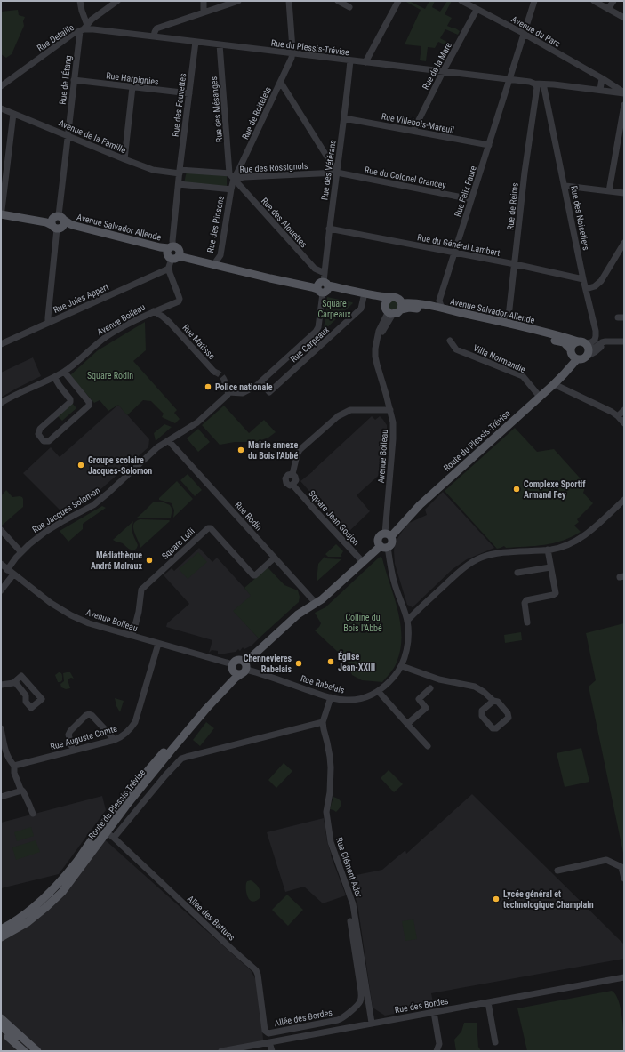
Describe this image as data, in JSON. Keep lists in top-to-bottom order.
{
  "streets": {
    "main road": ["Avenue Salvador Allende", "Route du Plessis-Trévise"],
    "street": [
      "Avenue du Parc",
      "Rue Detaille",
      "Rue du Plessis-Trévise",
      "Rue de la Mare",
      "Rue Harpignies",
      "Rue de l'Étang",
      "Rue des Fauvettes",
      "Rue des Mésanges",
      "Rue de Roitelets",
      "Rue Villebois-Mareuil",
      "Avenue de la Famille",
      "Rue des Rossignols",
      "Rue des Vétérans",
      "Rue du Colonel Grancey",
      "Rue Félix Faure",
      "Rue de Reims",
      "Rue des Noisetiers",
      "Rue des Alouettes",
      "Rue des Pinsons",
      "Rue du Général Lambert",
      "Rue Jules Appert",
      "Avenue Boileau",
      "Rue Matisse",
      "Rue Carpeaux",
      "Villa Normandie",
      "Rue Jacques Solomon",
      "Rue Rodin",
      "Square Jean Goujon",
      "Square Lulli",
      "Rue Rabelais",
      "Rue Auguste Comte",
      "Rue Clément Ader",
      "Allée des Battues",
      "Rue des Bordes",
      "Allée des Bordes"
    ]
  },
  "crossings": [
    ["Avenue du Parc", "Rue du Plessis-Trévise"],
    ["Avenue du Parc", "Rue de la Mare"],
    ["Avenue du Parc", "Rue Félix Faure"],
    ["Rue Detaille", "Rue du Plessis-Trévise"],
    ["Rue Detaille", "Rue de l'Étang"],
    ["Rue du Plessis-Trévise", "Rue de la Mare"],
    ["Rue du Plessis-Trévise", "Rue de l'Étang"],
    ["Rue du Plessis-Trévise", "Rue des Fauvettes"],
    ["Rue du Plessis-Trévise", "Rue des Mésanges"],
    ["Rue du Plessis-Trévise", "Rue de Roitelets"],
    ["Rue du Plessis-Trévise", "Rue des Vétérans"],
    ["Rue du Plessis-Trévise", "Rue Félix Faure"],
    ["Rue du Plessis-Trévise", "Rue de Reims"],
    ["Rue du Plessis-Trévise", "Rue des Noisetiers"],
    ["Rue de la Mare", "Rue Villebois-Mareuil"],
    ["Rue Harpignies", "Rue de l'Étang"],
    ["Rue Harpignies", "Rue des Fauvettes"],
    ["Rue de l'Étang", "Avenue de la Famille"],
    ["Rue de l'Étang", "Avenue Salvador Allende"],
    ["Rue de l'Étang", "Rue Jules Appert"],
    ["Rue des Fauvettes", "Avenue de la Famille"],
    ["Rue des Mésanges", "Rue de Roitelets"],
    ["Rue des Mésanges", "Avenue de la Famille"],
    ["Rue des Mésanges", "Rue des Rossignols"],
    ["Rue des Mésanges", "Rue des Alouettes"],
    ["Rue des Mésanges", "Rue des Pinsons"],
    ["Rue de Roitelets", "Avenue de la Famille"],
    ["Rue de Roitelets", "Rue des Rossignols"],
    ["Rue de Roitelets", "Rue des Alouettes"],
    ["Rue de Roitelets", "Rue des Pinsons"],
    ["Rue Villebois-Mareuil", "Rue des Vétérans"],
    ["Rue Villebois-Mareuil", "Rue Félix Faure"],
    ["Avenue de la Famille", "Rue des Rossignols"],
    ["Avenue de la Famille", "Rue des Alouettes"],
    ["Avenue de la Famille", "Rue des Pinsons"],
    ["Rue des Rossignols", "Rue des Vétérans"],
    ["Rue des Rossignols", "Rue du Colonel Grancey"],
    ["Rue des Rossignols", "Rue des Alouettes"],
    ["Rue des Rossignols", "Rue des Pinsons"],
    ["Rue des Vétérans", "Rue du Colonel Grancey"],
    ["Rue des Vétérans", "Rue des Alouettes"],
    ["Rue des Vétérans", "Avenue Salvador Allende"],
    ["Rue des Vétérans", "Rue du Général Lambert"],
    ["Rue des Vétérans", "Rue Carpeaux"],
    ["Rue du Colonel Grancey", "Rue Félix Faure"],
    ["Rue Félix Faure", "Avenue Salvador Allende"],
    ["Rue Félix Faure", "Rue du Général Lambert"],
    ["Rue de Reims", "Avenue Salvador Allende"],
    ["Rue de Reims", "Rue du Général Lambert"],
    ["Rue des Noisetiers", "Avenue Salvador Allende"],
    ["Rue des Noisetiers", "Rue du Général Lambert"],
    ["Rue des Noisetiers", "Route du Plessis-Trévise"],
    ["Rue des Alouettes", "Rue des Pinsons"],
    ["Rue des Pinsons", "Avenue Salvador Allende"],
    ["Avenue Salvador Allende", "Avenue Boileau"],
    ["Avenue Salvador Allende", "Rue Carpeaux"],
    ["Avenue Salvador Allende", "Route du Plessis-Trévise"],
    ["Rue Jules Appert", "Avenue Boileau"],
    ["Avenue Boileau", "Rue Matisse"],
    ["Avenue Boileau", "Route du Plessis-Trévise"],
    ["Avenue Boileau", "Rue Jacques Solomon"],
    ["Avenue Boileau", "Square Jean Goujon"],
    ["Avenue Boileau", "Square Lulli"],
    ["Avenue Boileau", "Rue Rabelais"],
    ["Avenue Boileau", "Rue Auguste Comte"],
    ["Rue Carpeaux", "Rue Jacques Solomon"],
    ["Villa Normandie", "Route du Plessis-Trévise"],
    ["Route du Plessis-Trévise", "Rue Rodin"],
    ["Route du Plessis-Trévise", "Square Jean Goujon"],
    ["Route du Plessis-Trévise", "Rue Rabelais"],
    ["Route du Plessis-Trévise", "Allée des Battues"],
    ["Rue Jacques Solomon", "Rue Rodin"],
    ["Rue Rodin", "Square Lulli"],
    ["Rue Rabelais", "Rue Clément Ader"],
    ["Rue Clément Ader", "Rue des Bordes"],
    ["Allée des Battues", "Allée des Bordes"]
  ],
  "parks": ["Square Carpeaux", "Square Rodin", "Colline du Bois l'Abbé"],
  "places": [
    "Police nationale",
    "Mairie annexe du Bois l'Abbé",
    "Groupe scolaire Jacques-Solomon",
    "Complexe Sportif Armand Fey",
    "Médiathèque André Malraux",
    "Église Jean-XXIII",
    "Chennevieres Rabelais",
    "Lycée général et technologique Champlain"
  ]
}
